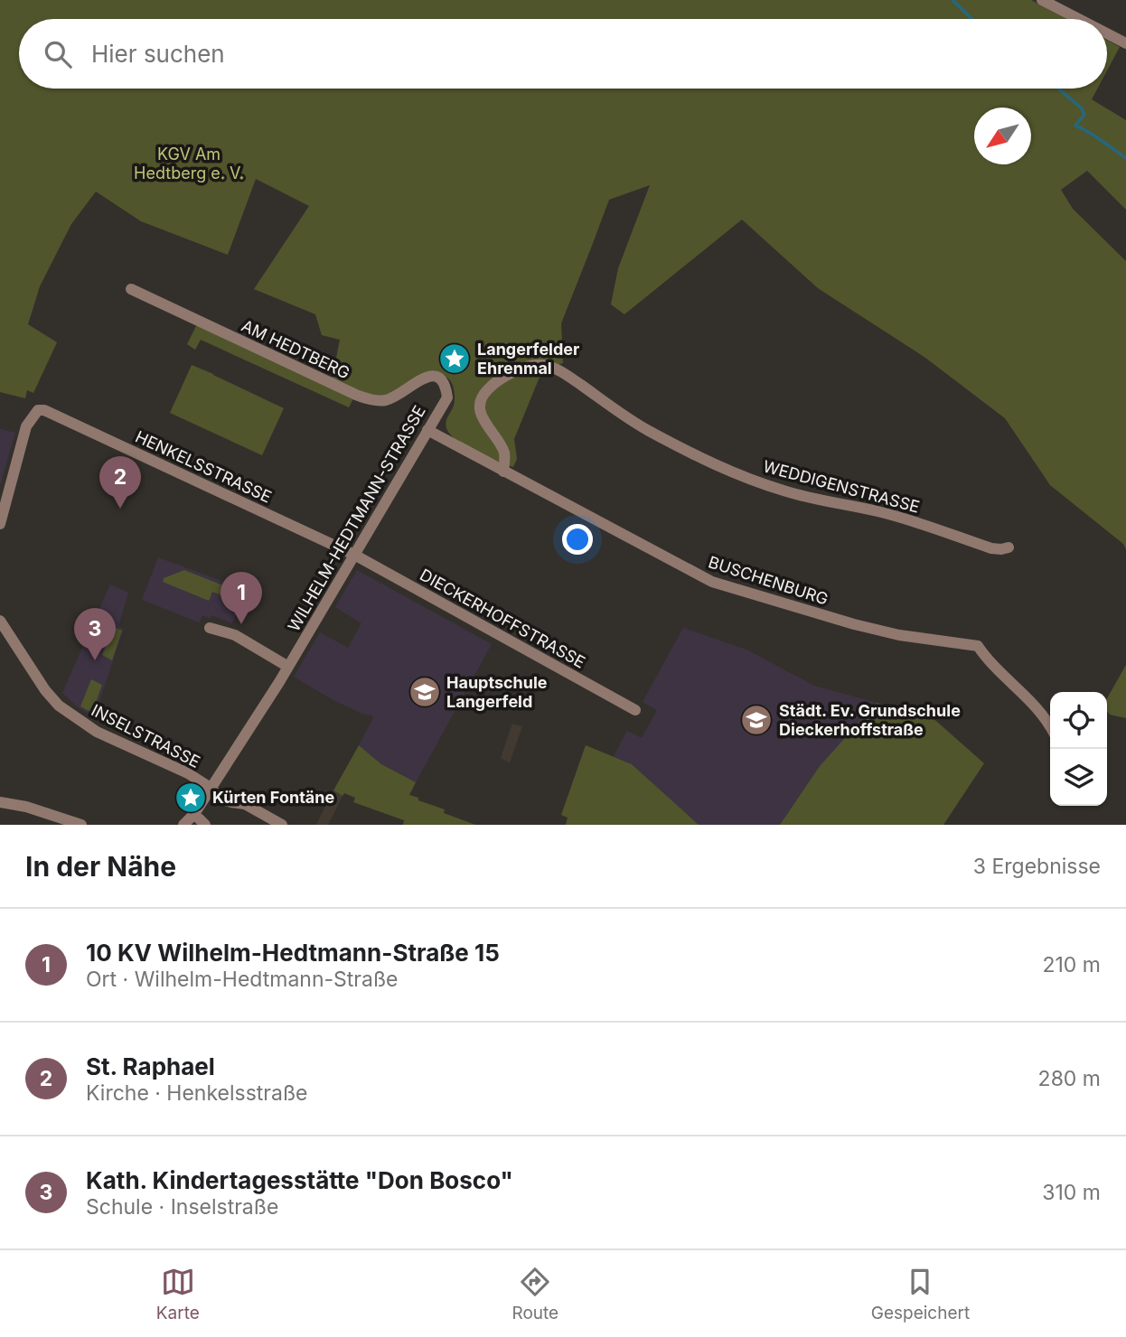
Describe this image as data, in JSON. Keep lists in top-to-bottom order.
{
  "streets": {
    "street": [
      "AM HEDTBERG",
      "HENKELSSTRASSE",
      "WEDDIGENSTRASSE",
      "WILHELM-HEDTMANN-STRASSE",
      "BUSCHENBURG",
      "DIECKERHOFFSTRASSE",
      "INSELSTRASSE"
    ]
  },
  "crossings": [
    ["AM HEDTBERG", "WILHELM-HEDTMANN-STRASSE"],
    ["HENKELSSTRASSE", "WILHELM-HEDTMANN-STRASSE"],
    ["HENKELSSTRASSE", "DIECKERHOFFSTRASSE"],
    ["WEDDIGENSTRASSE", "BUSCHENBURG"],
    ["WILHELM-HEDTMANN-STRASSE", "BUSCHENBURG"],
    ["WILHELM-HEDTMANN-STRASSE", "DIECKERHOFFSTRASSE"],
    ["WILHELM-HEDTMANN-STRASSE", "INSELSTRASSE"]
  ],
  "parks": ["KGV Am Hedtberg e. V."],
  "places": {
    "place": ["Langerfelder Ehrenmal", "Kürten Fontäne"],
    "school or university": ["Hauptschule Langerfeld", "Städt. Ev. Grundschule Dieckerhoffstraße"]
  },
  "north": "bottom left",
  "page": {
    "search": "Hier suchen",
    "pins": ["2", "1", "3"],
    "heading": ["In der Nähe", "3 Ergebnisse"],
    "list": [
      {
        "mark": "1",
        "name": "10 KV Wilhelm-Hedtmann-Straße 15",
        "note": "Ort · Wilhelm-Hedtmann-Straße",
        "value": "210 m"
      },
      {
        "mark": "2",
        "name": "St. Raphael",
        "note": "Kirche · Henkelsstraße",
        "value": "280 m"
      },
      {
        "mark": "3",
        "name": "Kath. Kindertagesstätte \"Don Bosco\"",
        "note": "Schule · Inselstraße",
        "value": "310 m"
      }
    ],
    "nav": ["Karte", "Route", "Gespeichert"]
  }
}
